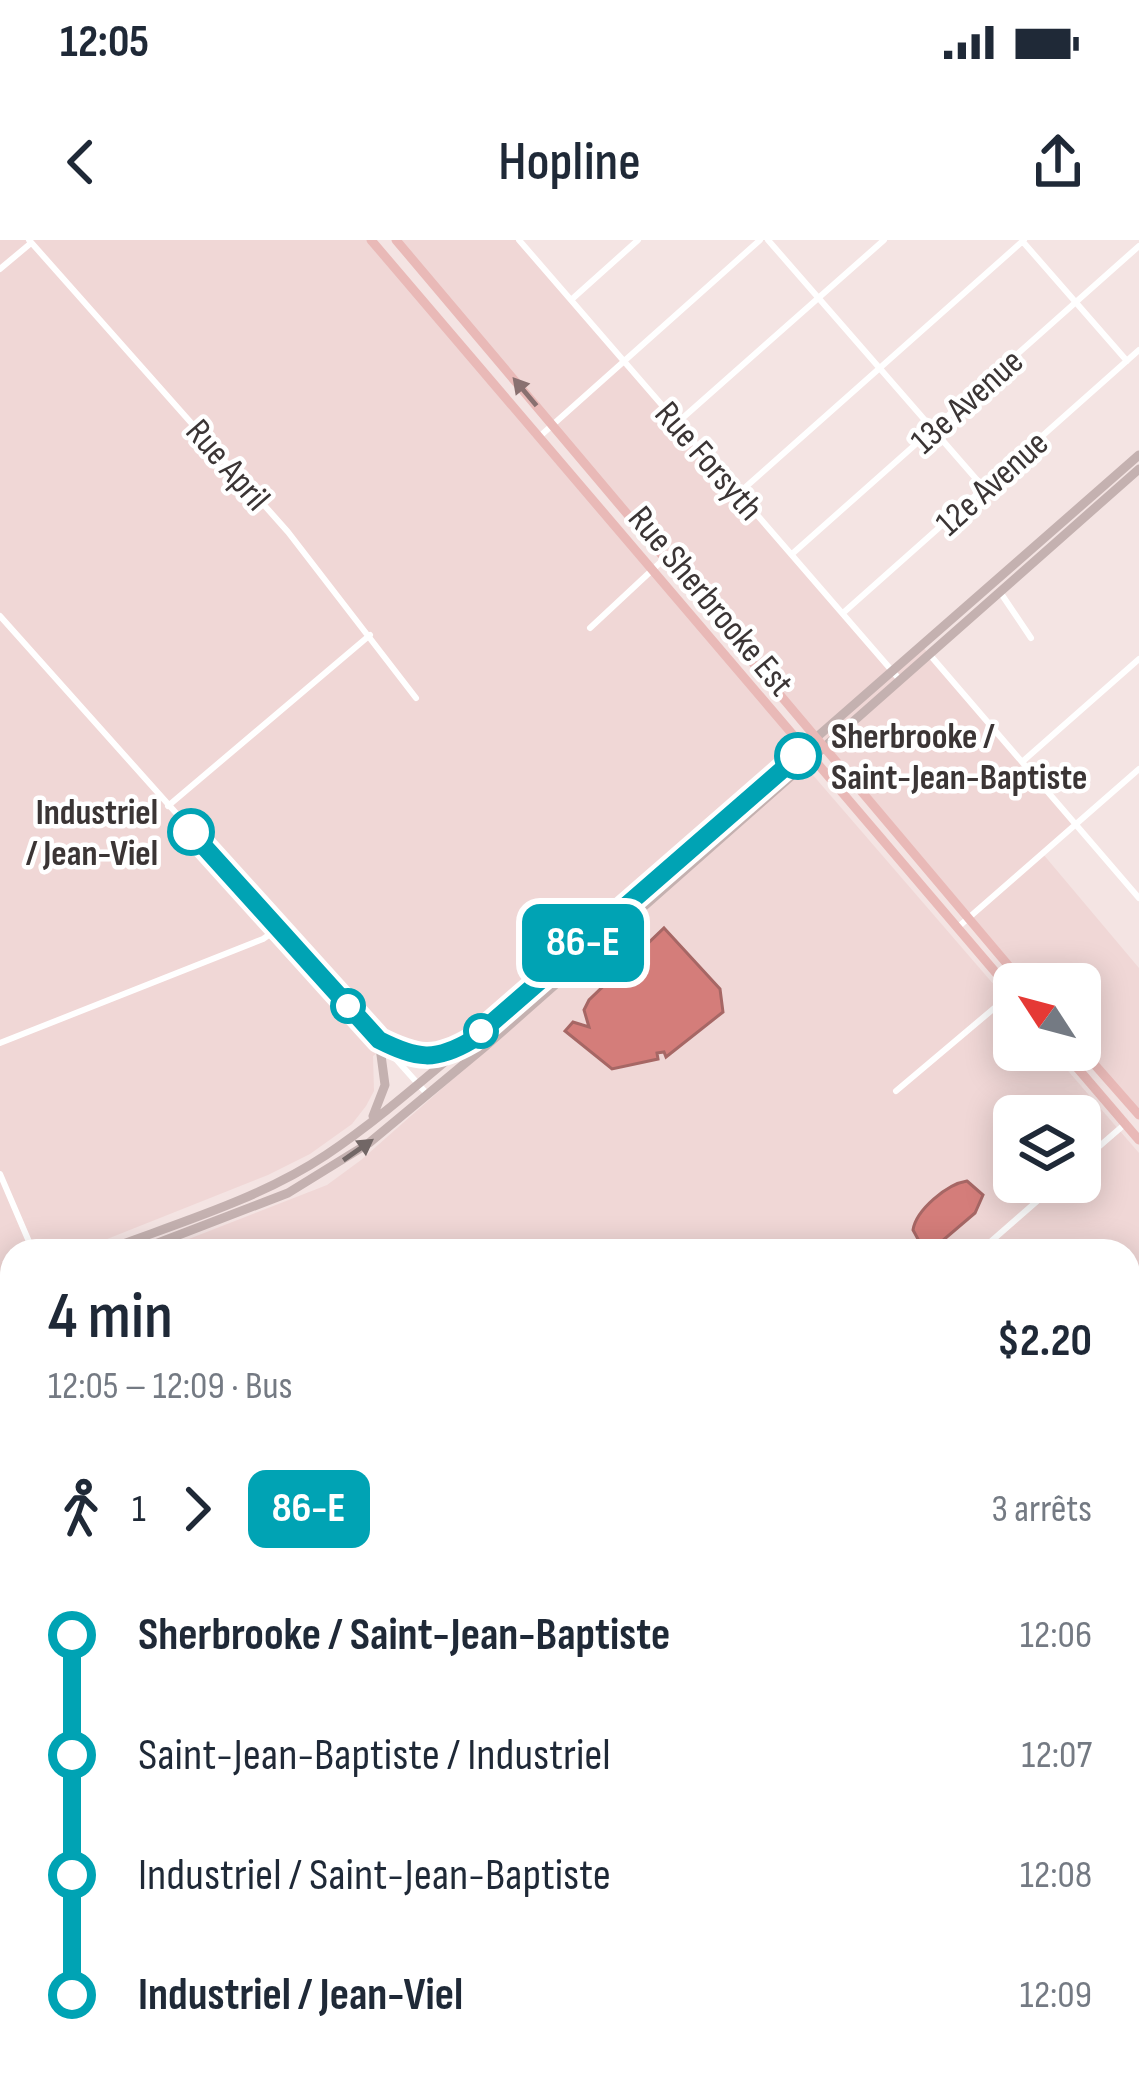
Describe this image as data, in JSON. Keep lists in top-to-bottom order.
{
  "streets": {
    "main road": ["Rue Sherbrooke Est"],
    "street": [
      "13e Avenue",
      "Rue Forsyth",
      "Rue April",
      "12e Avenue"
    ]
  },
  "crossings": [
    ["13e Avenue", "Rue Forsyth"],
    ["Rue Forsyth", "12e Avenue"]
  ],
  "places": ["Sherbrooke / Saint-Jean-Baptiste", "Industriel / Jean-Viel"],
  "lines": ["bus line 86-E"],
  "north": "top left",
  "page": {
    "status": "12:05",
    "header": "Hopline",
    "on_map": "86-E",
    "heading": ["4 min", "12:05 – 12:09 · Bus", "$2.20"],
    "legs": ["1", "86-E", "3 arrêts"],
    "list": [
      {
        "name": "Sherbrooke / Saint-Jean-Baptiste",
        "value": "12:06"
      },
      {
        "name": "Saint-Jean-Baptiste / Industriel",
        "value": "12:07"
      },
      {
        "name": "Industriel / Saint-Jean-Baptiste",
        "value": "12:08"
      },
      {
        "name": "Industriel / Jean-Viel",
        "value": "12:09"
      }
    ]
  }
}
